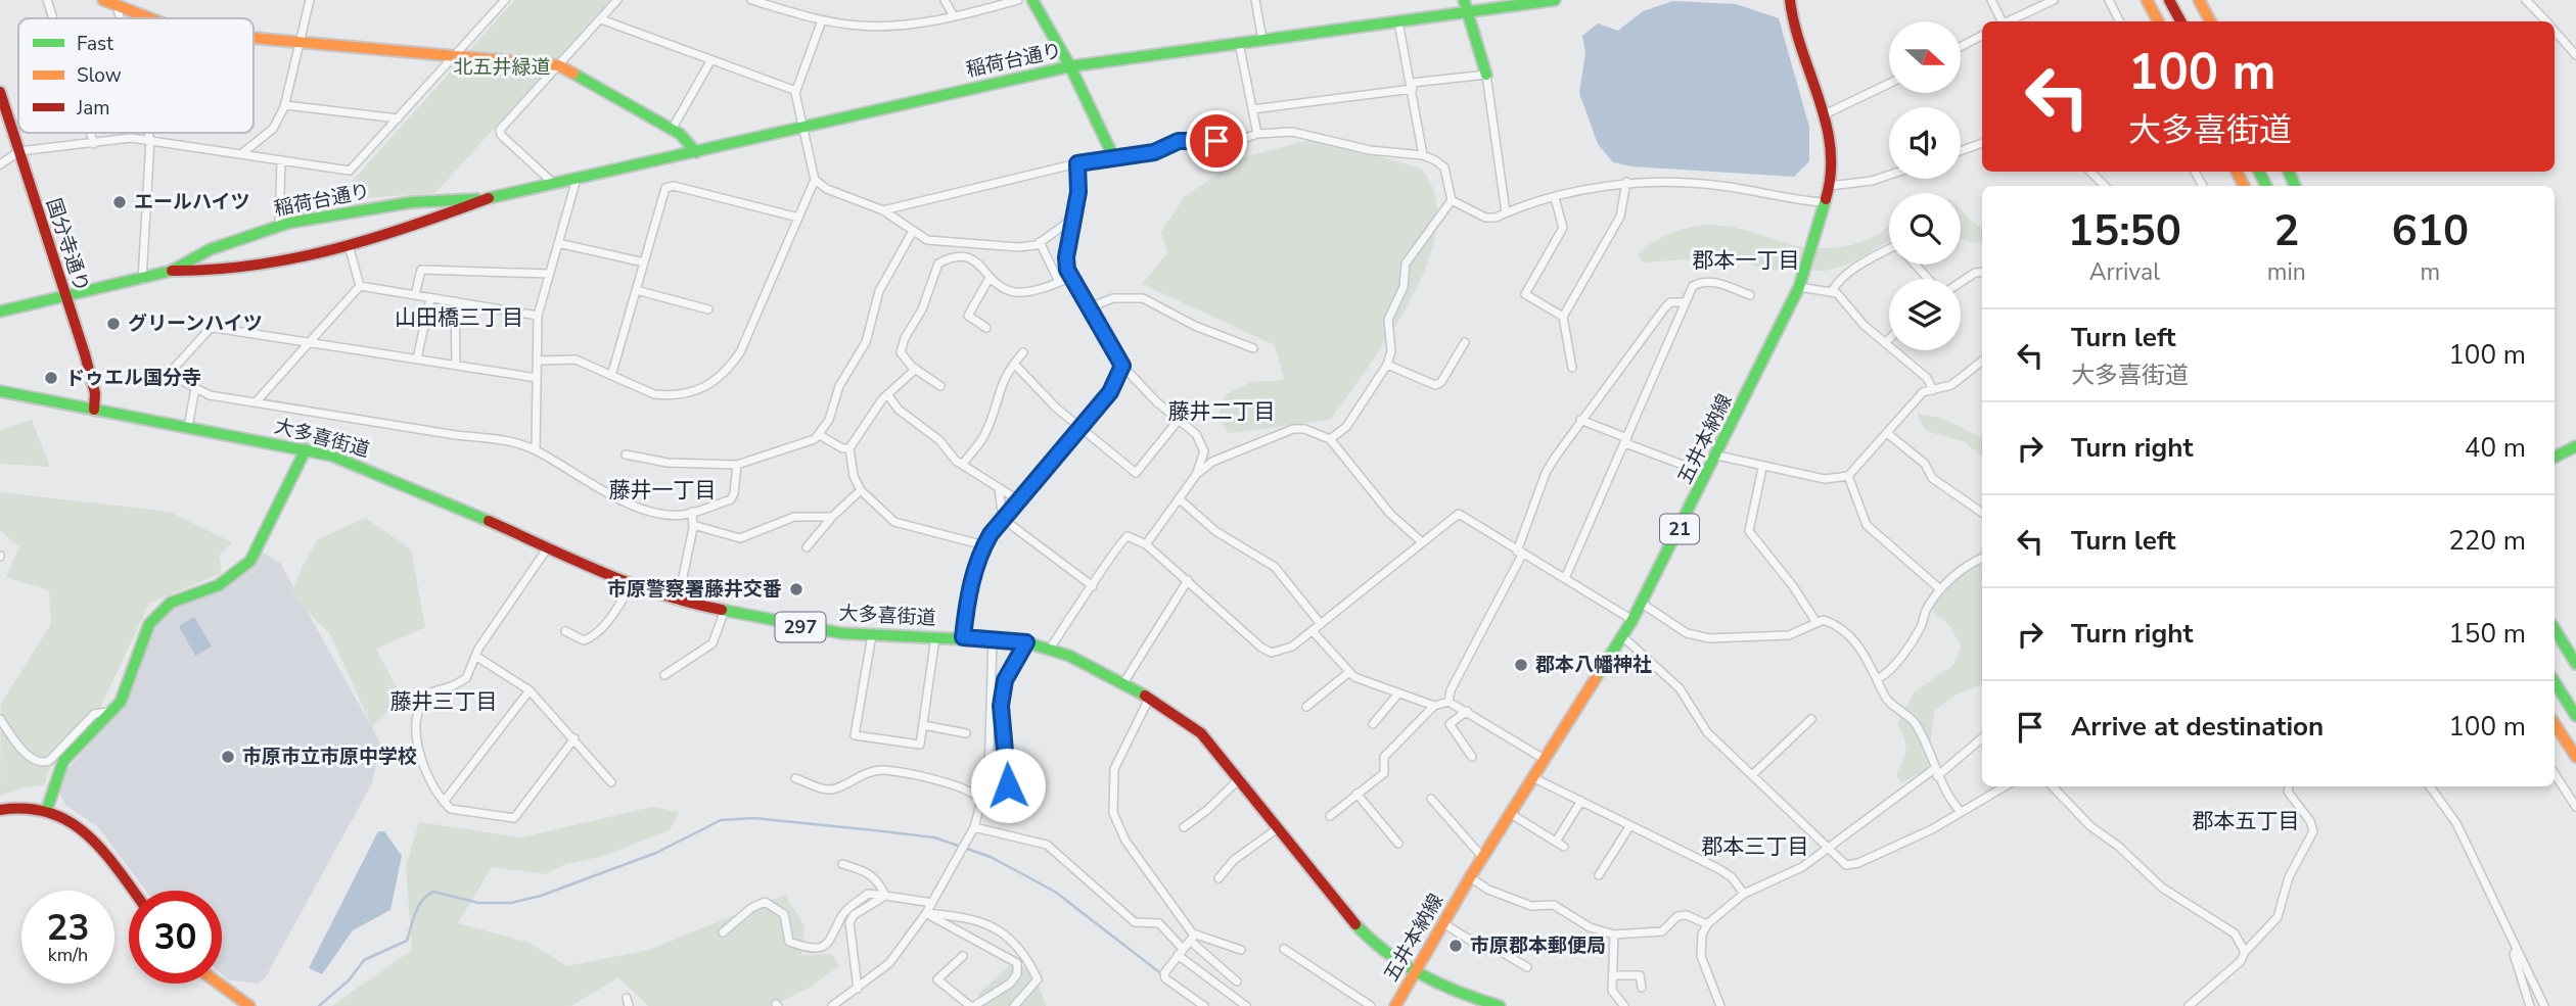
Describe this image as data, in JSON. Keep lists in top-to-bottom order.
{
  "streets": {
    "main road": [
      "稲荷台通り",
      "国分寺通り",
      "大多喜街道",
      "五井本納線",
      "21",
      "297"
    ]
  },
  "crossings": [
    ["稲荷台通り", "国分寺通り"],
    ["国分寺通り", "大多喜街道"],
    ["大多喜街道", "五井本納線"]
  ],
  "districts": [
    "郡本一丁目",
    "山田橋三丁目",
    "藤井二丁目",
    "藤井一丁目",
    "藤井三丁目",
    "郡本五丁目",
    "郡本三丁目"
  ],
  "parks": ["北五井緑道"],
  "places": [
    "エールハイツ",
    "グリーンハイツ",
    "ドゥエル国分寺",
    "市原警察署藤井交番",
    "郡本八幡神社",
    "市原市立市原中学校",
    "市原郡本郵便局"
  ],
  "legend": ["Fast", "Slow", "Jam"],
  "north": "right",
  "page": {
    "turn": ["100 m", "大多喜街道"],
    "eta": [
      "15:50",
      "Arrival",
      "2",
      "min",
      "610",
      "m"
    ],
    "list": [
      {
        "name": "Turn left",
        "note": "大多喜街道",
        "value": "100 m"
      },
      {
        "name": "Turn right",
        "value": "40 m"
      },
      {
        "name": "Turn left",
        "value": "220 m"
      },
      {
        "name": "Turn right",
        "value": "150 m"
      },
      {
        "name": "Arrive at destination",
        "value": "100 m"
      }
    ],
    "speed": "23 km/h",
    "limit": "30"
  }
}
